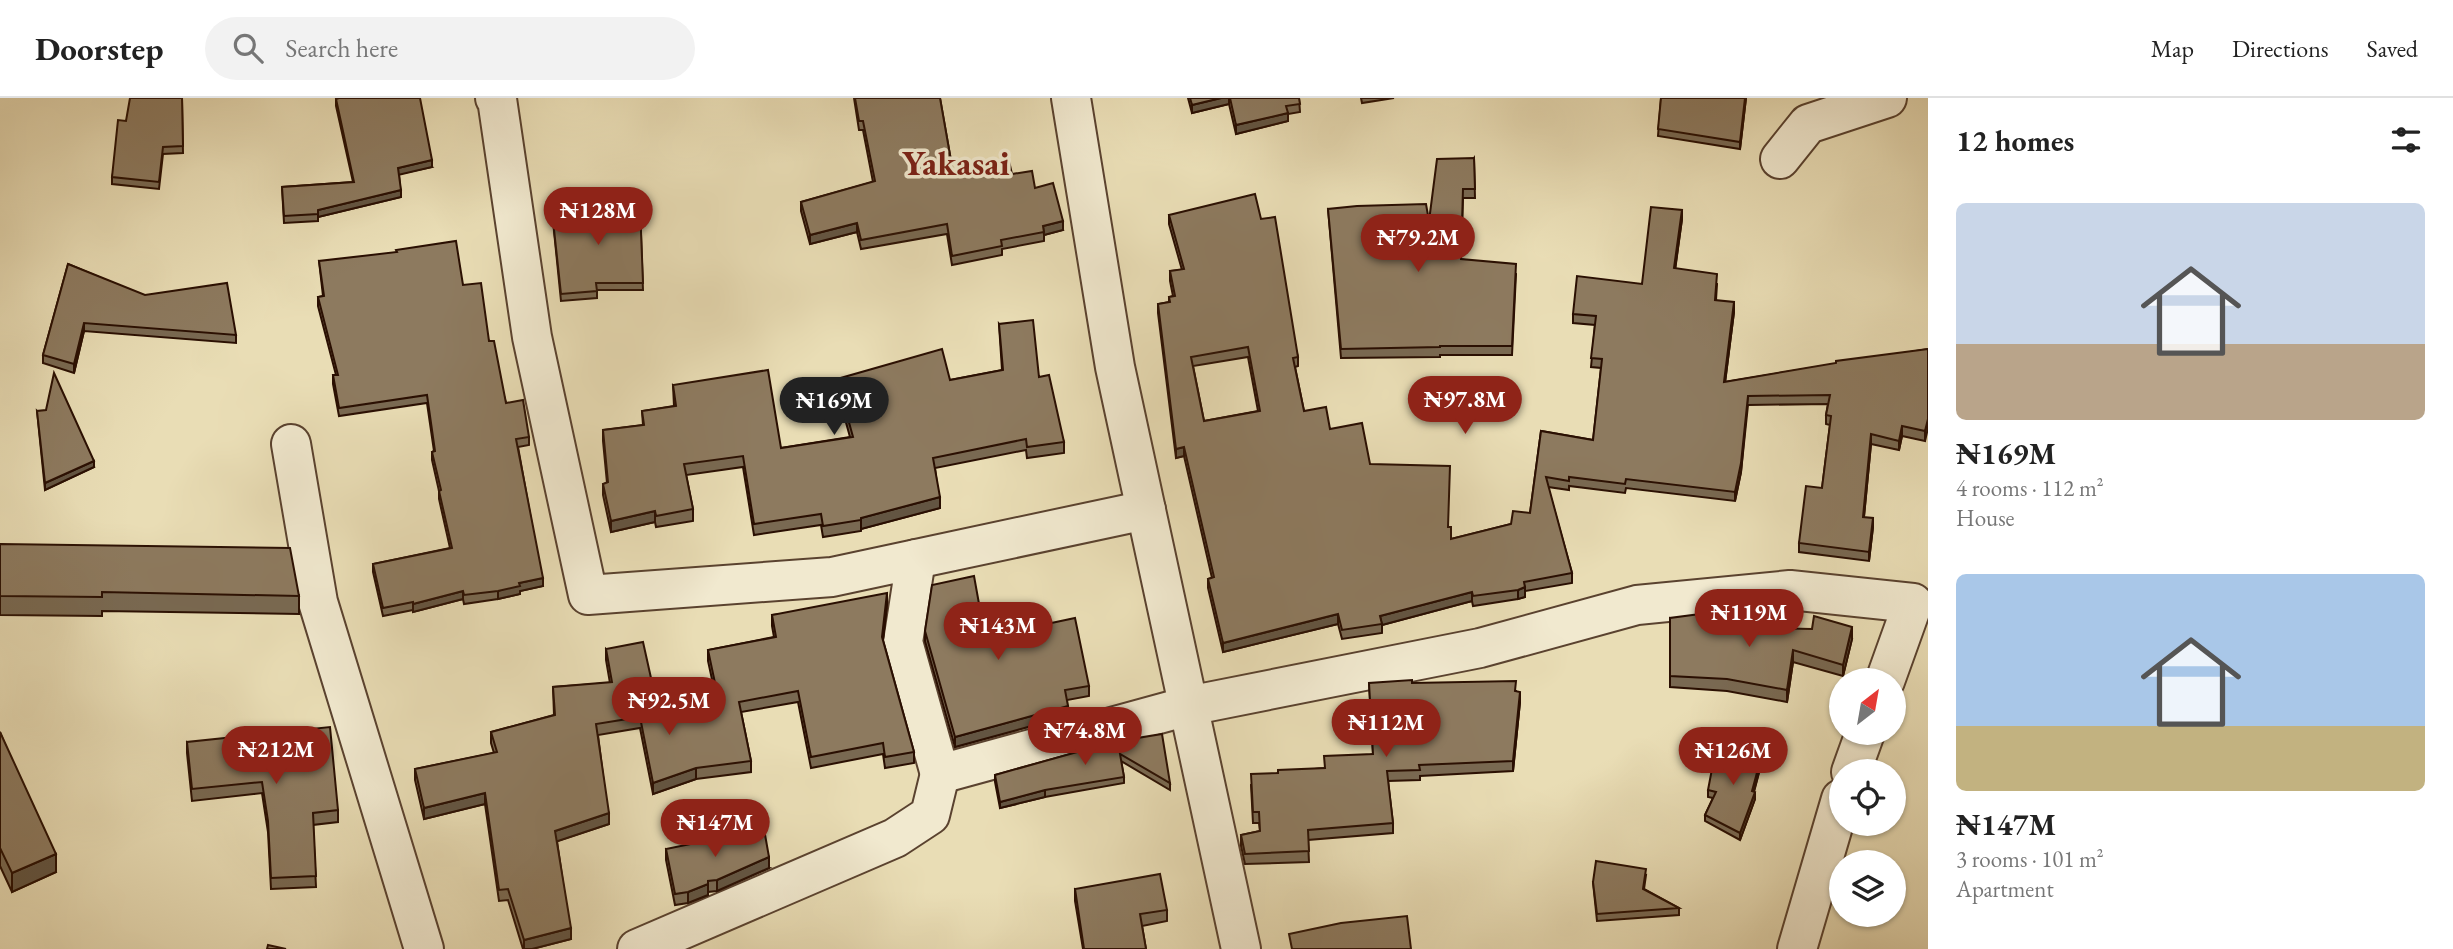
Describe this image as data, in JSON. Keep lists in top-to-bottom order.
{
  "districts": ["Yakasai"],
  "north": "top right",
  "page": {
    "header": "Doorstep",
    "search": "Search here",
    "nav": ["Map", "Directions", "Saved"],
    "heading": "12 homes",
    "list": [
      {
        "name": "₦169M",
        "note": "4 rooms · 112 m² · House"
      },
      {
        "name": "₦147M",
        "note": "3 rooms · 101 m² · Apartment"
      }
    ],
    "price": [
      "₦128M",
      "₦79.2M",
      "₦97.8M",
      "₦169M",
      "₦119M",
      "₦143M",
      "₦92.5M",
      "₦112M",
      "₦74.8M",
      "₦212M",
      "₦126M",
      "₦147M"
    ]
  }
}
